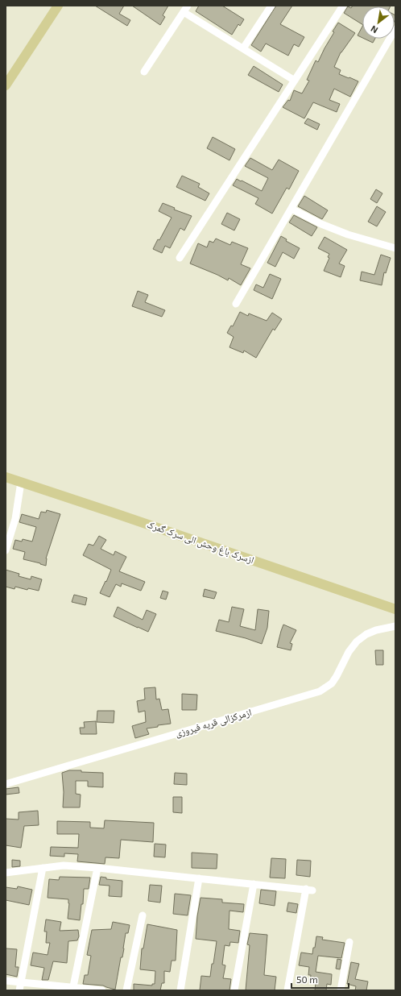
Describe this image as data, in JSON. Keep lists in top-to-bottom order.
{
  "streets": {
    "main road": ["ازسرک باغ وحش الی سرک گمرک"],
    "street": ["ازمرکزالی قریه فیروزی"]
  },
  "scale_bar": "50 m",
  "north": "bottom left"
}
